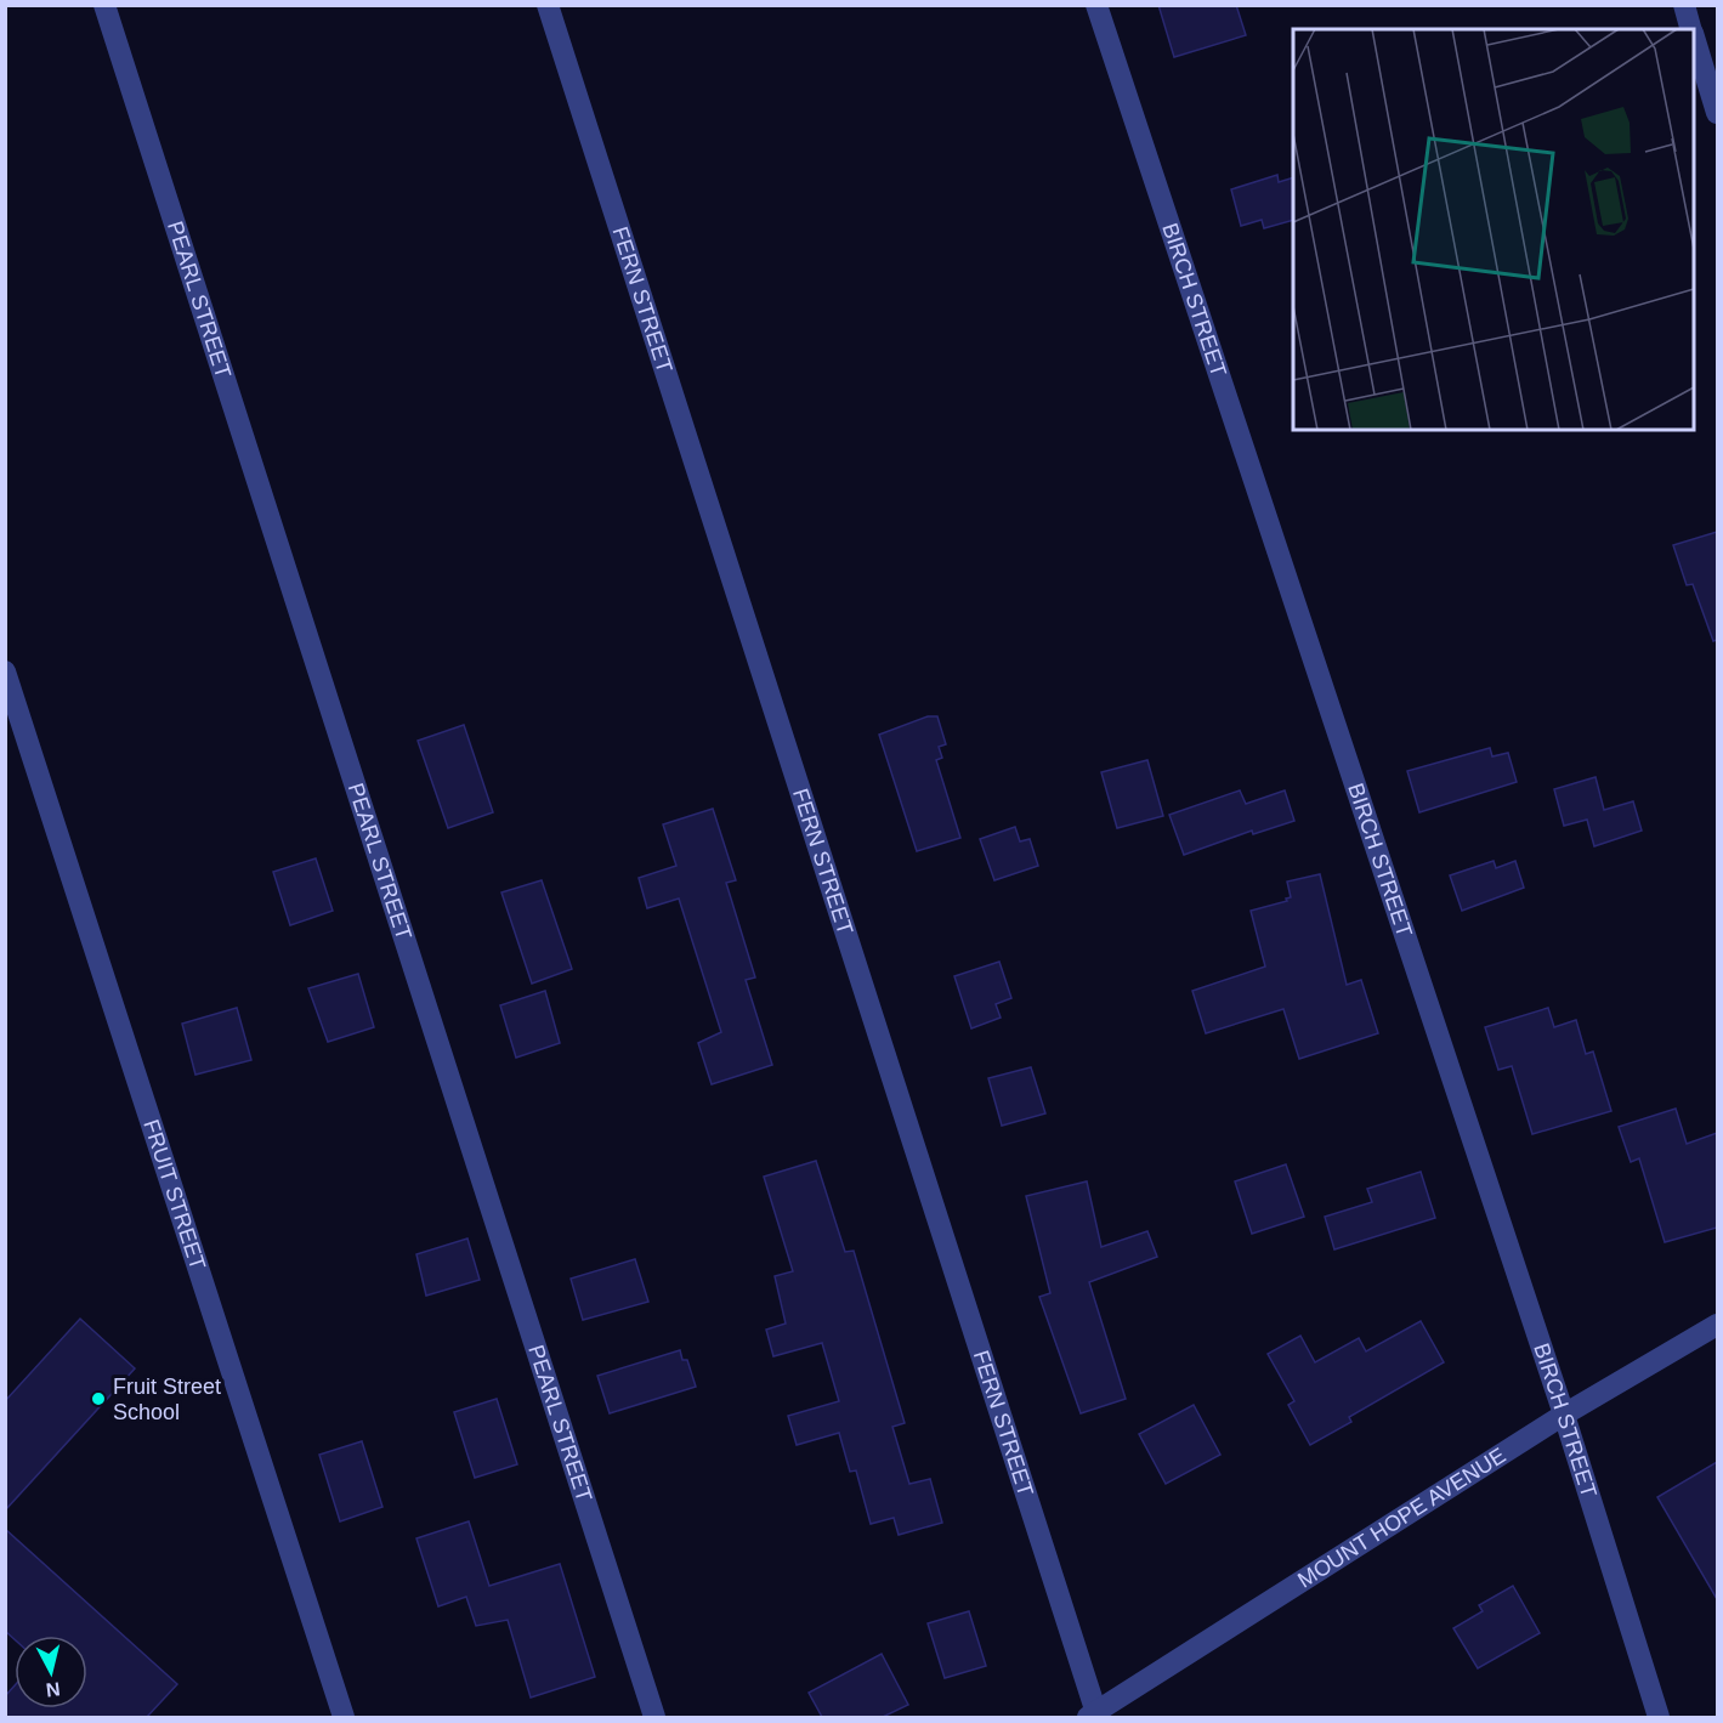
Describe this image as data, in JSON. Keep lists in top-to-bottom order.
{
  "streets": {
    "street": [
      "PEARL STREET",
      "FERN STREET",
      "BIRCH STREET",
      "FRUIT STREET",
      "MOUNT HOPE AVENUE"
    ]
  },
  "crossings": [
    ["FERN STREET", "MOUNT HOPE AVENUE"],
    ["BIRCH STREET", "MOUNT HOPE AVENUE"]
  ],
  "places": ["Fruit Street School"],
  "north": "bottom"
}
